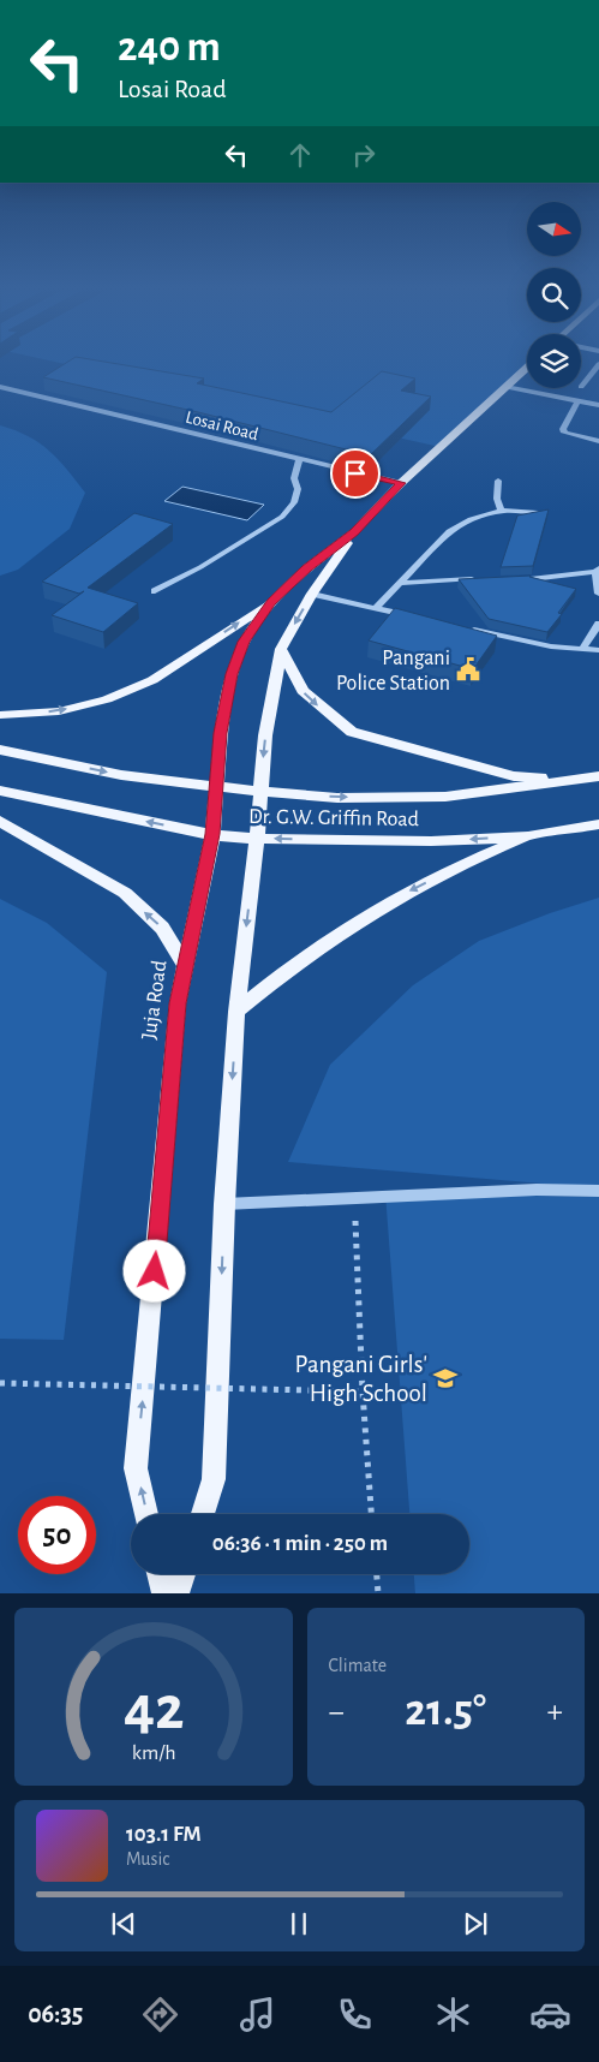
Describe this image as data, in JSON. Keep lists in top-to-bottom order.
{
  "streets": {
    "main road": ["Dr. G.W. Griffin Road", "Juja Road"],
    "street": ["Losai Road"]
  },
  "crossings": [
    ["Losai Road", "Juja Road"],
    ["Dr. G.W. Griffin Road", "Juja Road"]
  ],
  "places": {
    "public building": ["Pangani Police Station"],
    "school or university": ["Pangani Girls' High School"]
  },
  "north": "right",
  "page": {
    "turn": ["240 m", "Losai Road"],
    "limit": "50",
    "trip": "06:36 · 1 min · 250 m",
    "tile": "Climate",
    "heat": ["−", "21.5°", "+"],
    "song": ["103.1 FM", "Music"],
    "tabs": "06:35",
    "gauge": ["42", "km/h"]
  }
}
